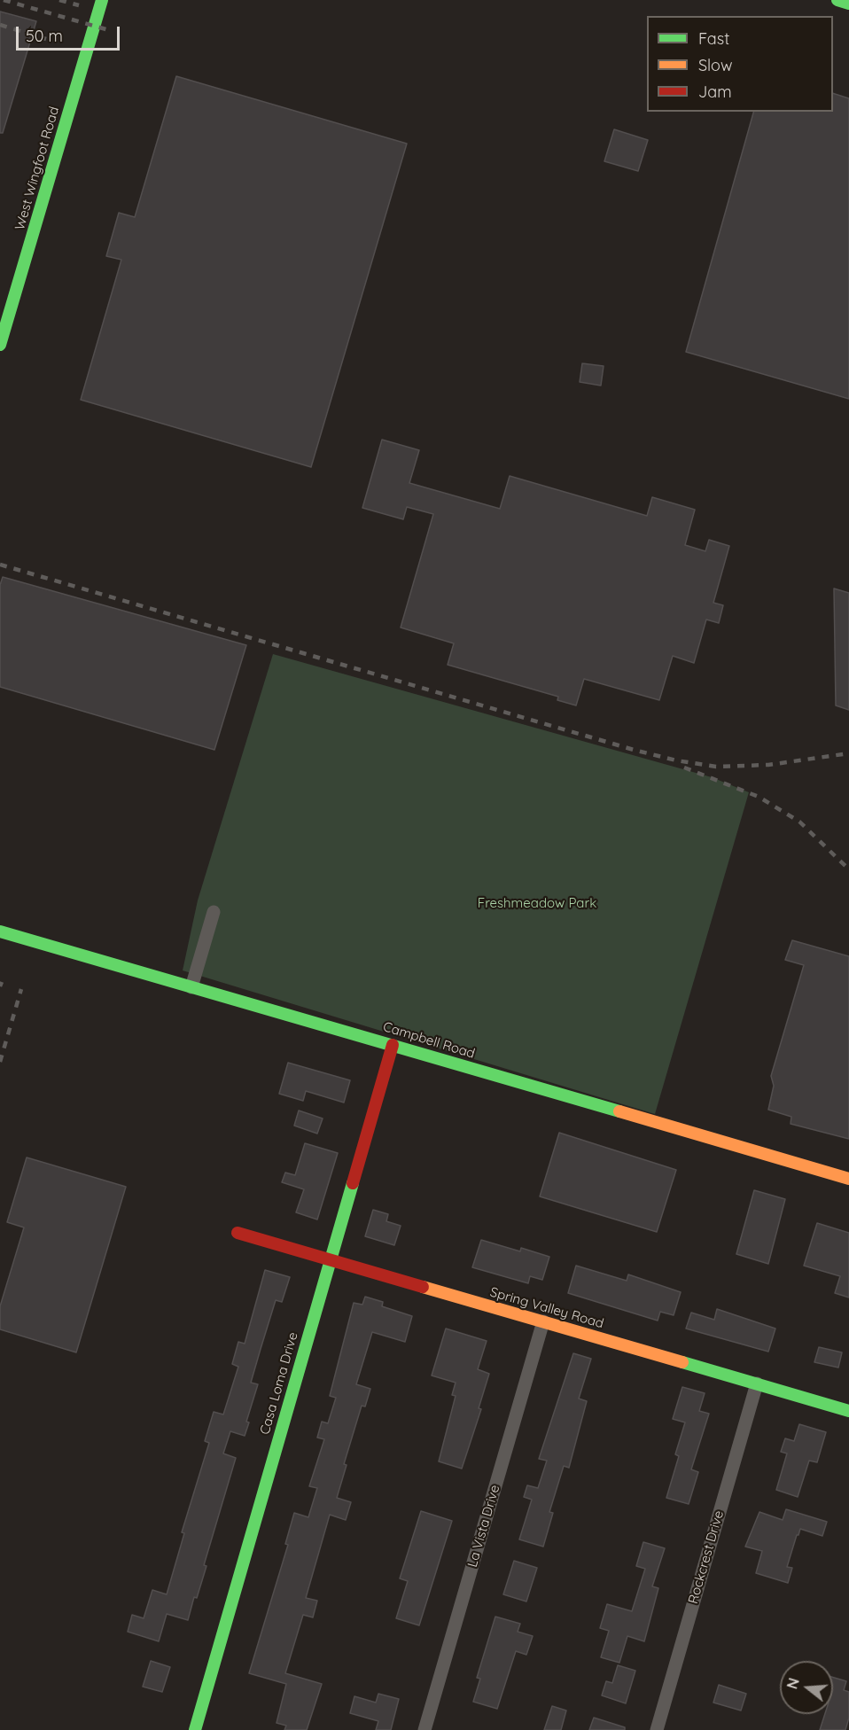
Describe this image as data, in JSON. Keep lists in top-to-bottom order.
{
  "streets": {
    "street": [
      "West Wingfoot Road",
      "Campbell Road",
      "Spring Valley Road",
      "Casa Loma Drive",
      "La Vista Drive",
      "Rockcrest Drive"
    ]
  },
  "crossings": [
    ["Campbell Road", "Casa Loma Drive"],
    ["Spring Valley Road", "Casa Loma Drive"],
    ["Spring Valley Road", "La Vista Drive"],
    ["Spring Valley Road", "Rockcrest Drive"]
  ],
  "parks": ["Freshmeadow Park"],
  "legend": ["Fast", "Slow", "Jam"],
  "scale_bar": "50 m",
  "north": "left"
}
